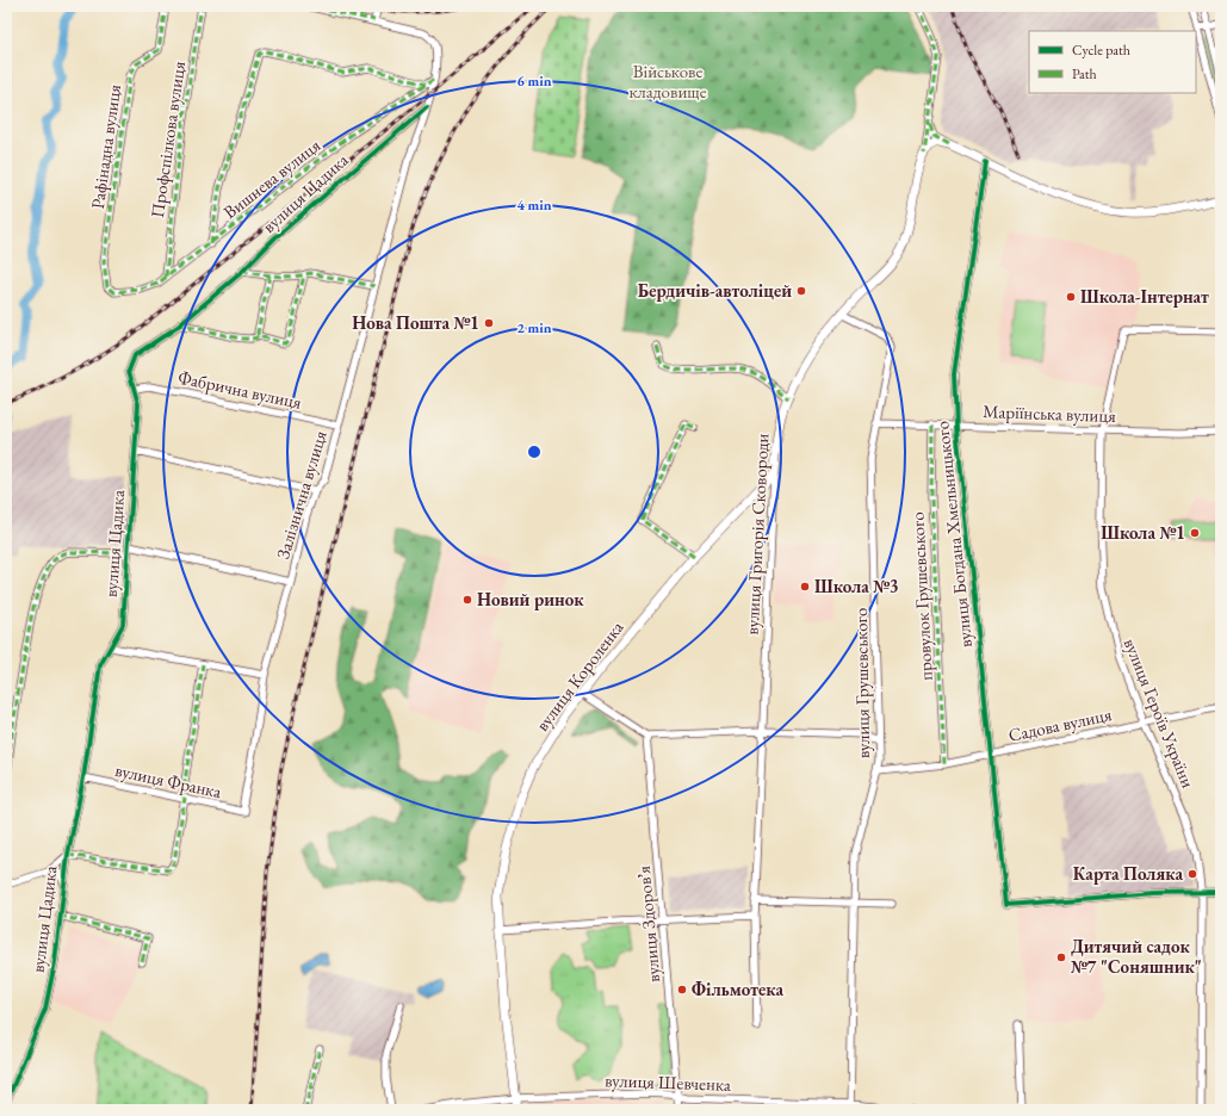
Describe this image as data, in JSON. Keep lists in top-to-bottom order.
{
  "streets": {
    "main road": ["вулиця Григорія Сковороди", "вулиця Короленка"],
    "street": [
      "Профспілкова вулиця",
      "Рафінадна вулиця",
      "Вишнева вулиця",
      "вулиця Цадика",
      "Фабрична вулиця",
      "Маріїнська вулиця",
      "Залізнична вулиця",
      "вулиця Богдана Хмельницького",
      "провулок Грушевського",
      "вулиця Грушевського",
      "вулиця Героїв України",
      "Садова вулиця",
      "вулиця Франка",
      "вулиця Здоровʼя",
      "вулиця Шевченка"
    ]
  },
  "crossings": [
    ["Профспілкова вулиця", "Вишнева вулиця"],
    ["Рафінадна вулиця", "Вишнева вулиця"],
    ["Вишнева вулиця", "Залізнична вулиця"],
    ["вулиця Цадика", "Фабрична вулиця"],
    ["вулиця Цадика", "Залізнична вулиця"],
    ["вулиця Цадика", "вулиця Франка"],
    ["Фабрична вулиця", "Залізнична вулиця"],
    ["Маріїнська вулиця", "вулиця Богдана Хмельницького"],
    ["Маріїнська вулиця", "провулок Грушевського"],
    ["Маріїнська вулиця", "вулиця Грушевського"],
    ["Маріїнська вулиця", "вулиця Героїв України"],
    ["Залізнична вулиця", "вулиця Франка"],
    ["вулиця Григорія Сковороди", "вулиця Короленка"],
    ["вулиця Григорія Сковороди", "вулиця Грушевського"],
    ["вулиця Богдана Хмельницького", "вулиця Героїв України"],
    ["вулиця Богдана Хмельницького", "Садова вулиця"],
    ["провулок Грушевського", "Садова вулиця"],
    ["вулиця Короленка", "вулиця Шевченка"],
    ["вулиця Грушевського", "Садова вулиця"],
    ["вулиця Грушевського", "вулиця Шевченка"],
    ["вулиця Героїв України", "Садова вулиця"],
    ["вулиця Здоровʼя", "вулиця Шевченка"]
  ],
  "parks": ["Військове кладовище"],
  "places": [
    "Бердичів-автоліцей",
    "Школа-Інтернат",
    "Нова Пошта №1",
    "Школа №1",
    "Школа №3",
    "Новий ринок",
    "Карта Поляка",
    "Дитячий садок №7 \"Соняшник\"",
    "Фільмотека"
  ],
  "legend": ["Cycle path", "Path"],
  "rings": ["6 min", "4 min", "2 min"]
}
